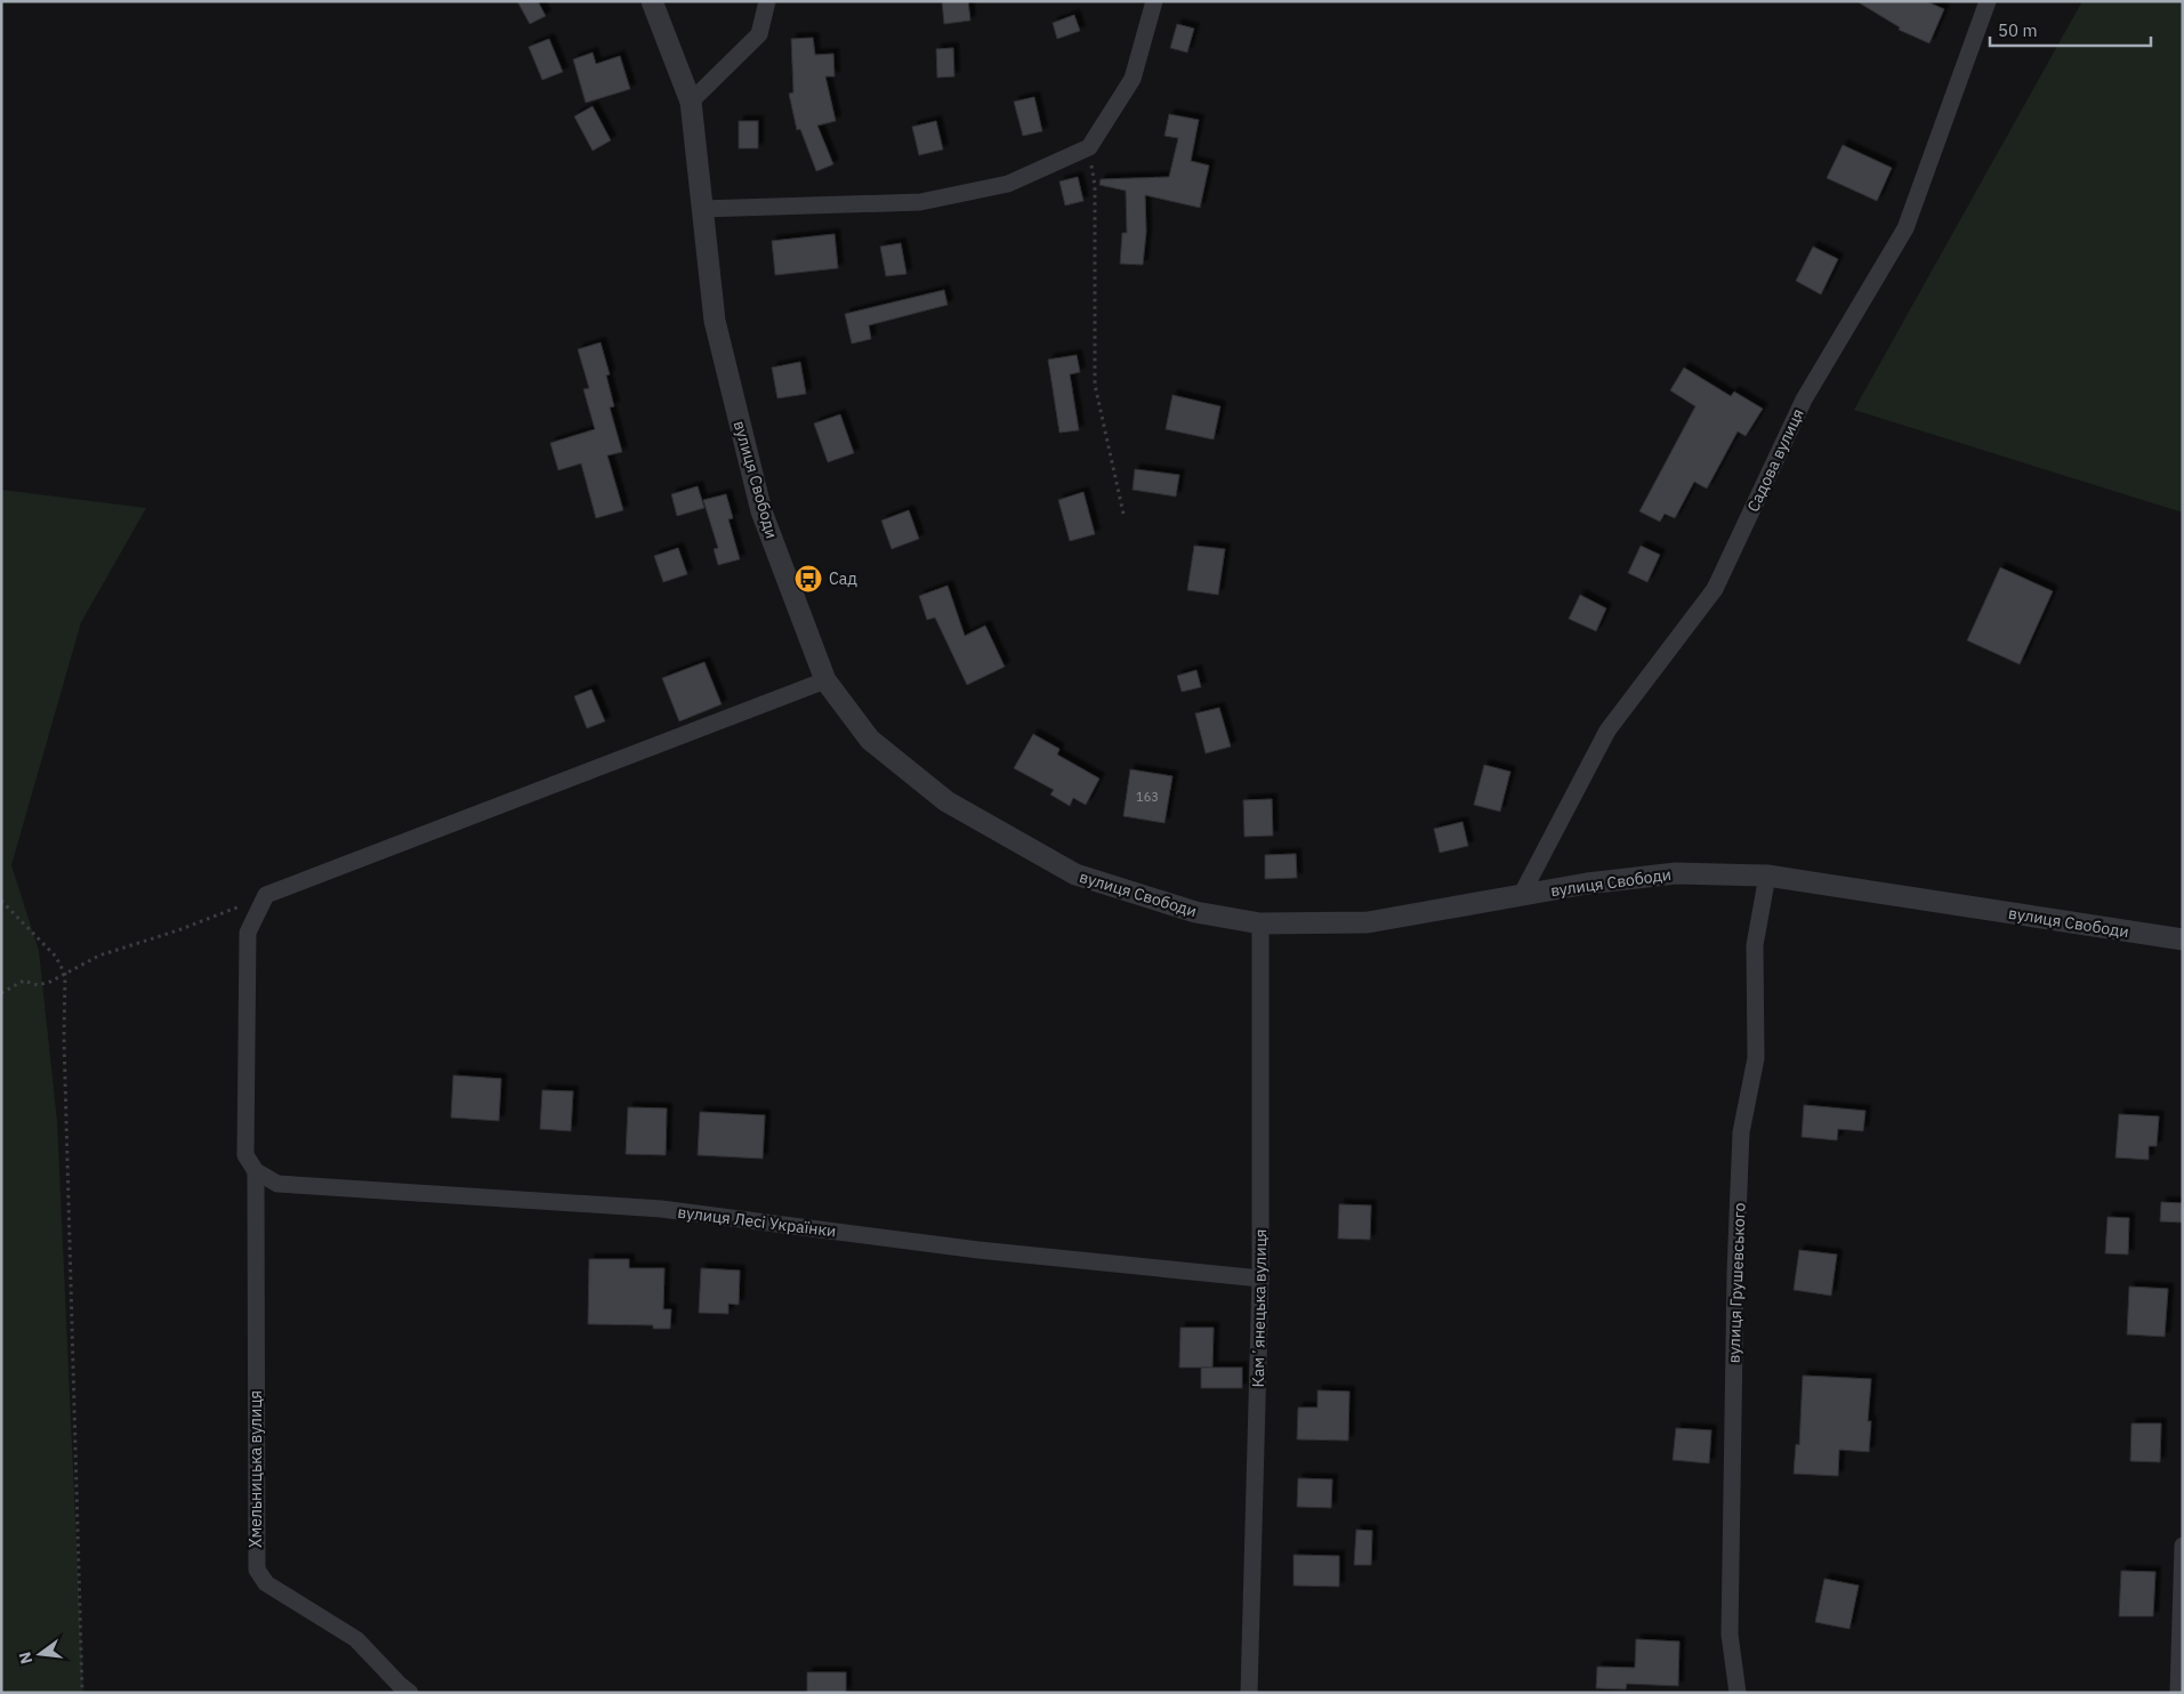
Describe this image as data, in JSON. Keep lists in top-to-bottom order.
{
  "streets": {
    "street": [
      "Садова вулиця",
      "вулиця Свободи",
      "вулиця Лесі Українки",
      "вулиця Грушевського",
      "Камʼянецька вулиця",
      "Хмельницька вулиця"
    ]
  },
  "crossings": [
    ["Садова вулиця", "вулиця Свободи"],
    ["вулиця Свободи", "вулиця Грушевського"],
    ["вулиця Свободи", "Камʼянецька вулиця"],
    ["вулиця Лесі Українки", "Камʼянецька вулиця"],
    ["вулиця Лесі Українки", "Хмельницька вулиця"]
  ],
  "places": {
    "bus stop": ["Сад"]
  },
  "house_numbers": ["163"],
  "scale_bar": "50 m",
  "north": "left"
}
